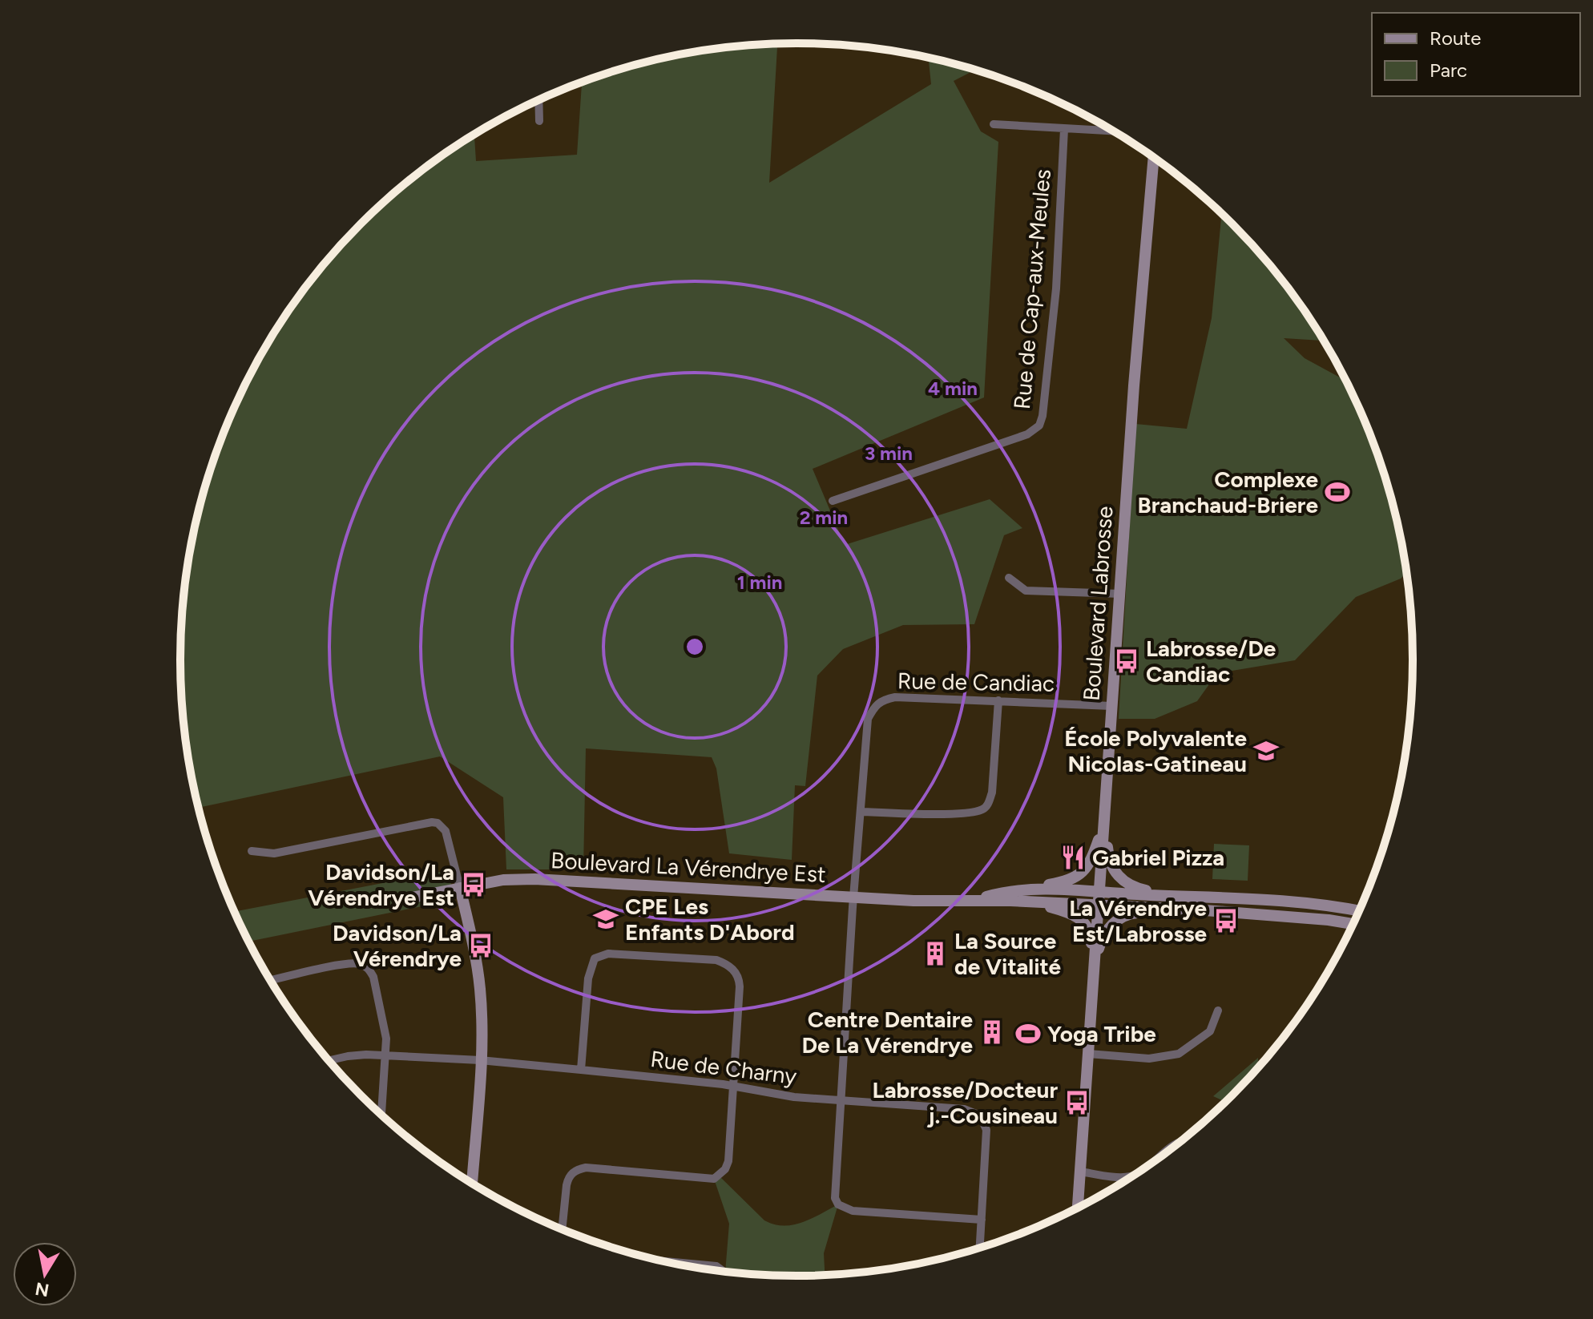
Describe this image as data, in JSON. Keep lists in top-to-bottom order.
{
  "streets": {
    "main road": ["Boulevard Labrosse", "Boulevard La Vérendrye Est"],
    "street": ["Rue de Cap-aux-Meules", "Rue de Candiac", "Rue de Charny"]
  },
  "crossings": [
    ["Boulevard Labrosse", "Rue de Candiac"],
    ["Boulevard Labrosse", "Boulevard La Vérendrye Est"],
    ["Rue de Candiac", "Boulevard La Vérendrye Est"],
    ["Rue de Candiac", "Rue de Charny"]
  ],
  "places": {
    "sports": ["Complexe Branchaud-Briere", "Yoga Tribe"],
    "bus stop": [
      "Labrosse/De Candiac",
      "Davidson/La Vérendrye Est",
      "La Vérendrye Est/Labrosse",
      "Davidson/La Vérendrye",
      "Labrosse/Docteur j.-Cousineau"
    ],
    "school or university": ["École Polyvalente Nicolas-Gatineau", "CPE Les Enfants D'Abord"],
    "restaurant": ["Gabriel Pizza"],
    "building": ["La Source de Vitalité", "Centre Dentaire De La Vérendrye"]
  },
  "legend": ["Route", "Parc"],
  "north": "bottom",
  "rings": [
    "4 min",
    "3 min",
    "2 min",
    "1 min"
  ]
}
